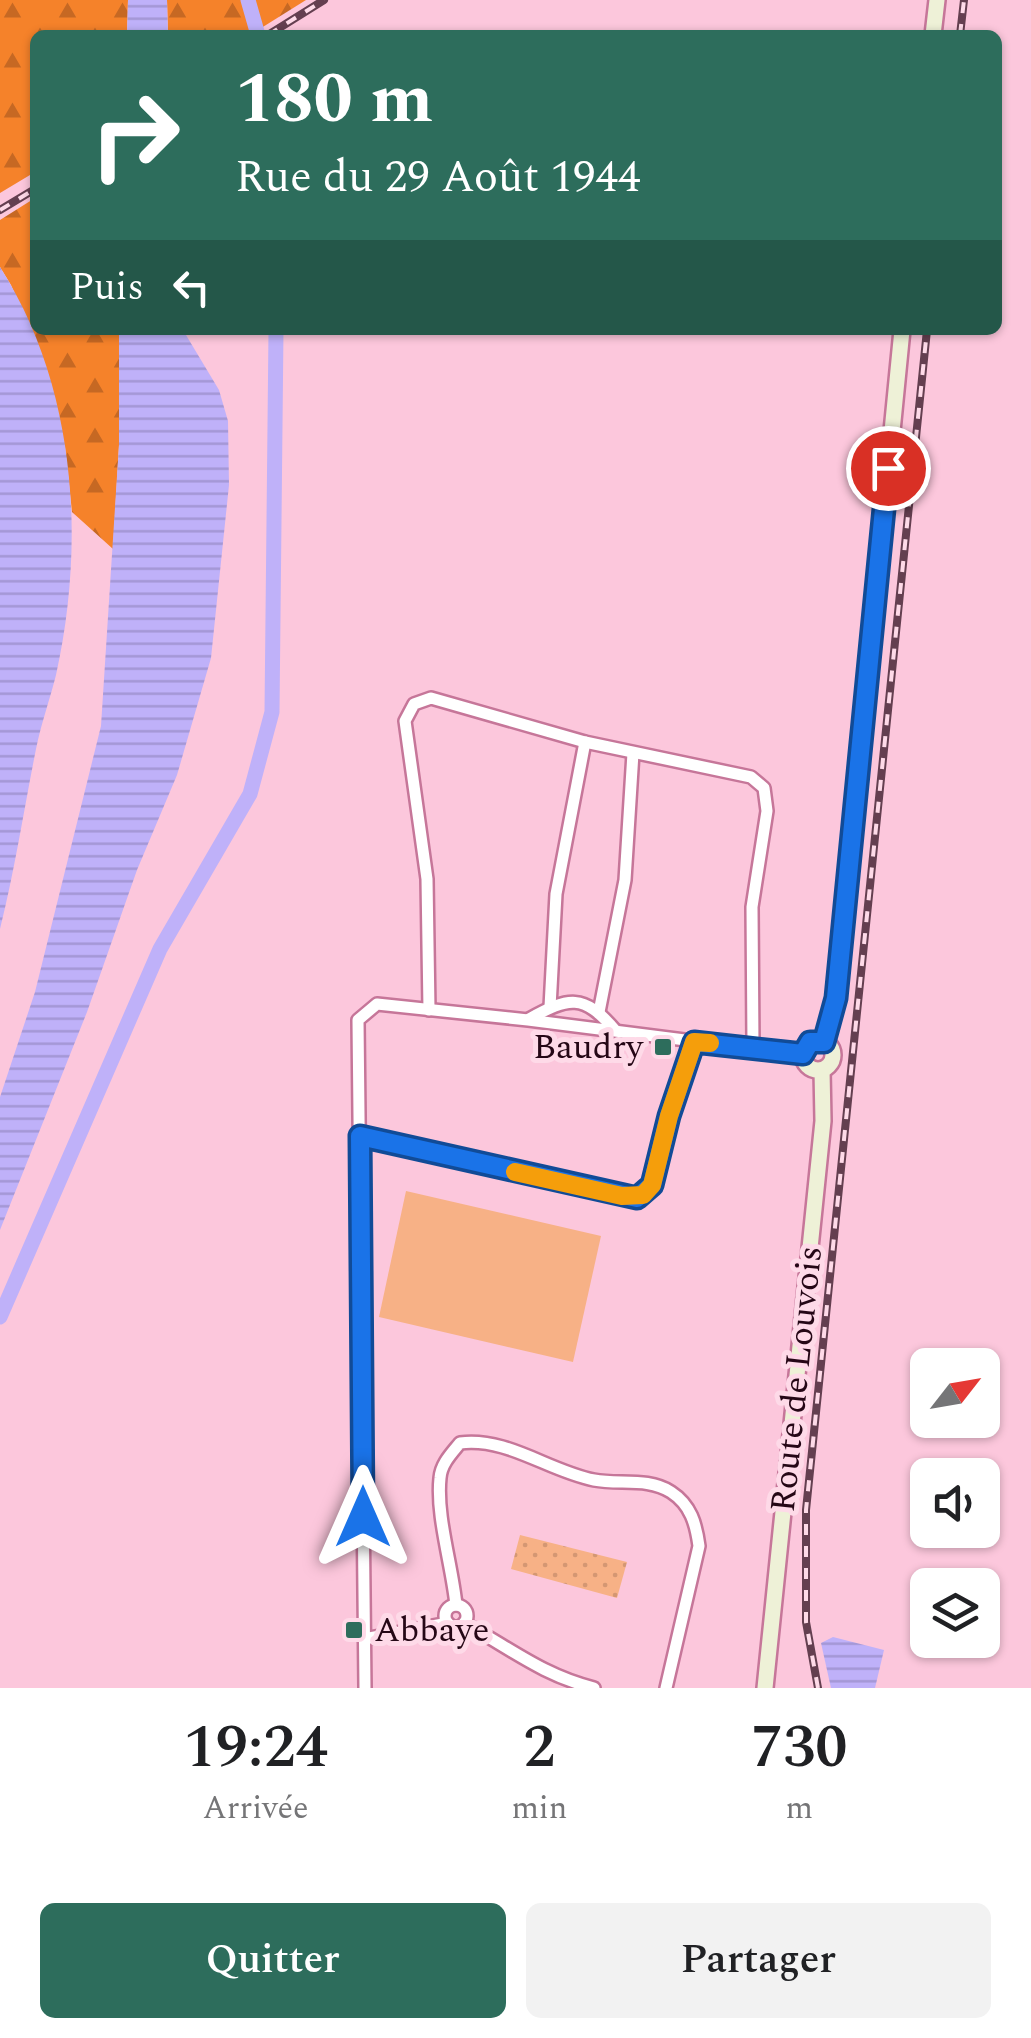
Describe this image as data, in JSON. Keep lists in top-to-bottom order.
{
  "streets": {
    "street": ["Route de Louvois"]
  },
  "places": {
    "transit": ["Baudry", "Abbaye"]
  },
  "north": "top right",
  "page": {
    "turn": ["180 m", "Rue du 29 Août 1944"],
    "then": "Puis",
    "eta": [
      "19:24",
      "Arrivée",
      "2",
      "min",
      "730",
      "m"
    ],
    "buttons": ["Quitter", "Partager"]
  }
}
